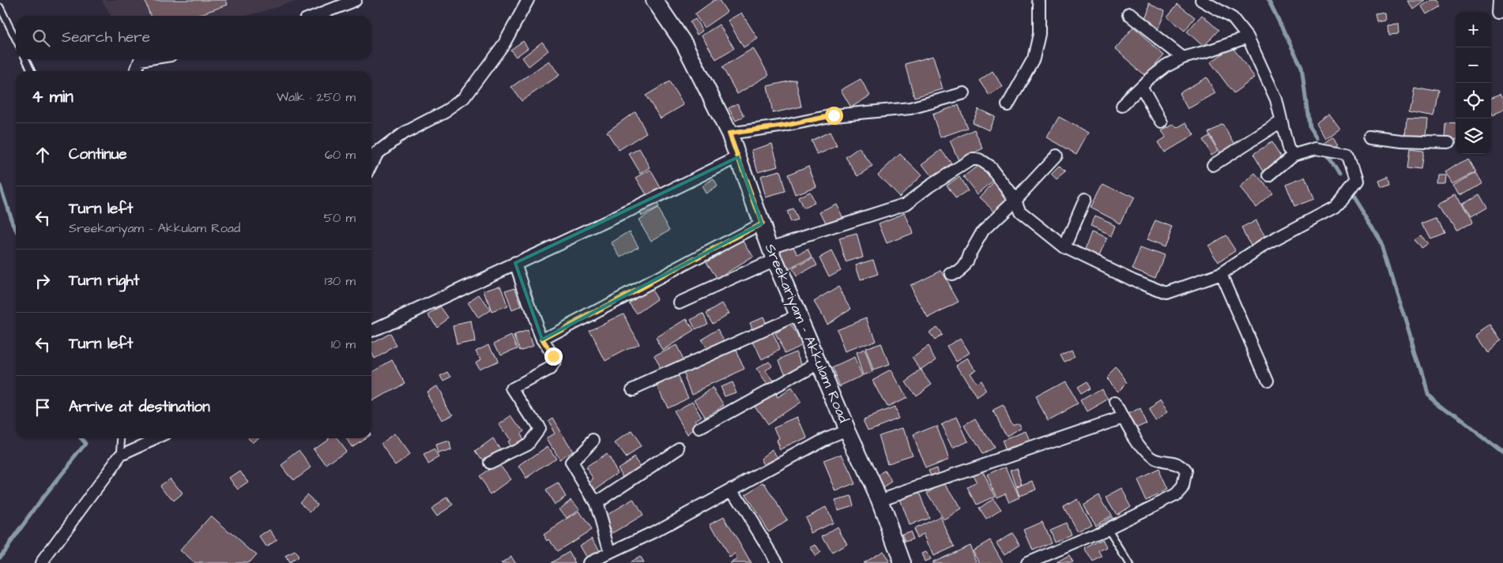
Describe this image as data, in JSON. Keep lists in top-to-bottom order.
{
  "streets": {
    "main road": ["Sreekariyam - Akkulam Road"]
  },
  "page": {
    "map_buttons": ["+", "−"],
    "search": "Search here",
    "heading": ["4 min", "Walk · 250 m"],
    "list": [
      ["Continue", "60 m"],
      ["Turn left", "Sreekariyam - Akkulam Road", "50 m"],
      ["Turn right", "130 m"],
      ["Turn left", "10 m"],
      "Arrive at destination"
    ]
  }
}
